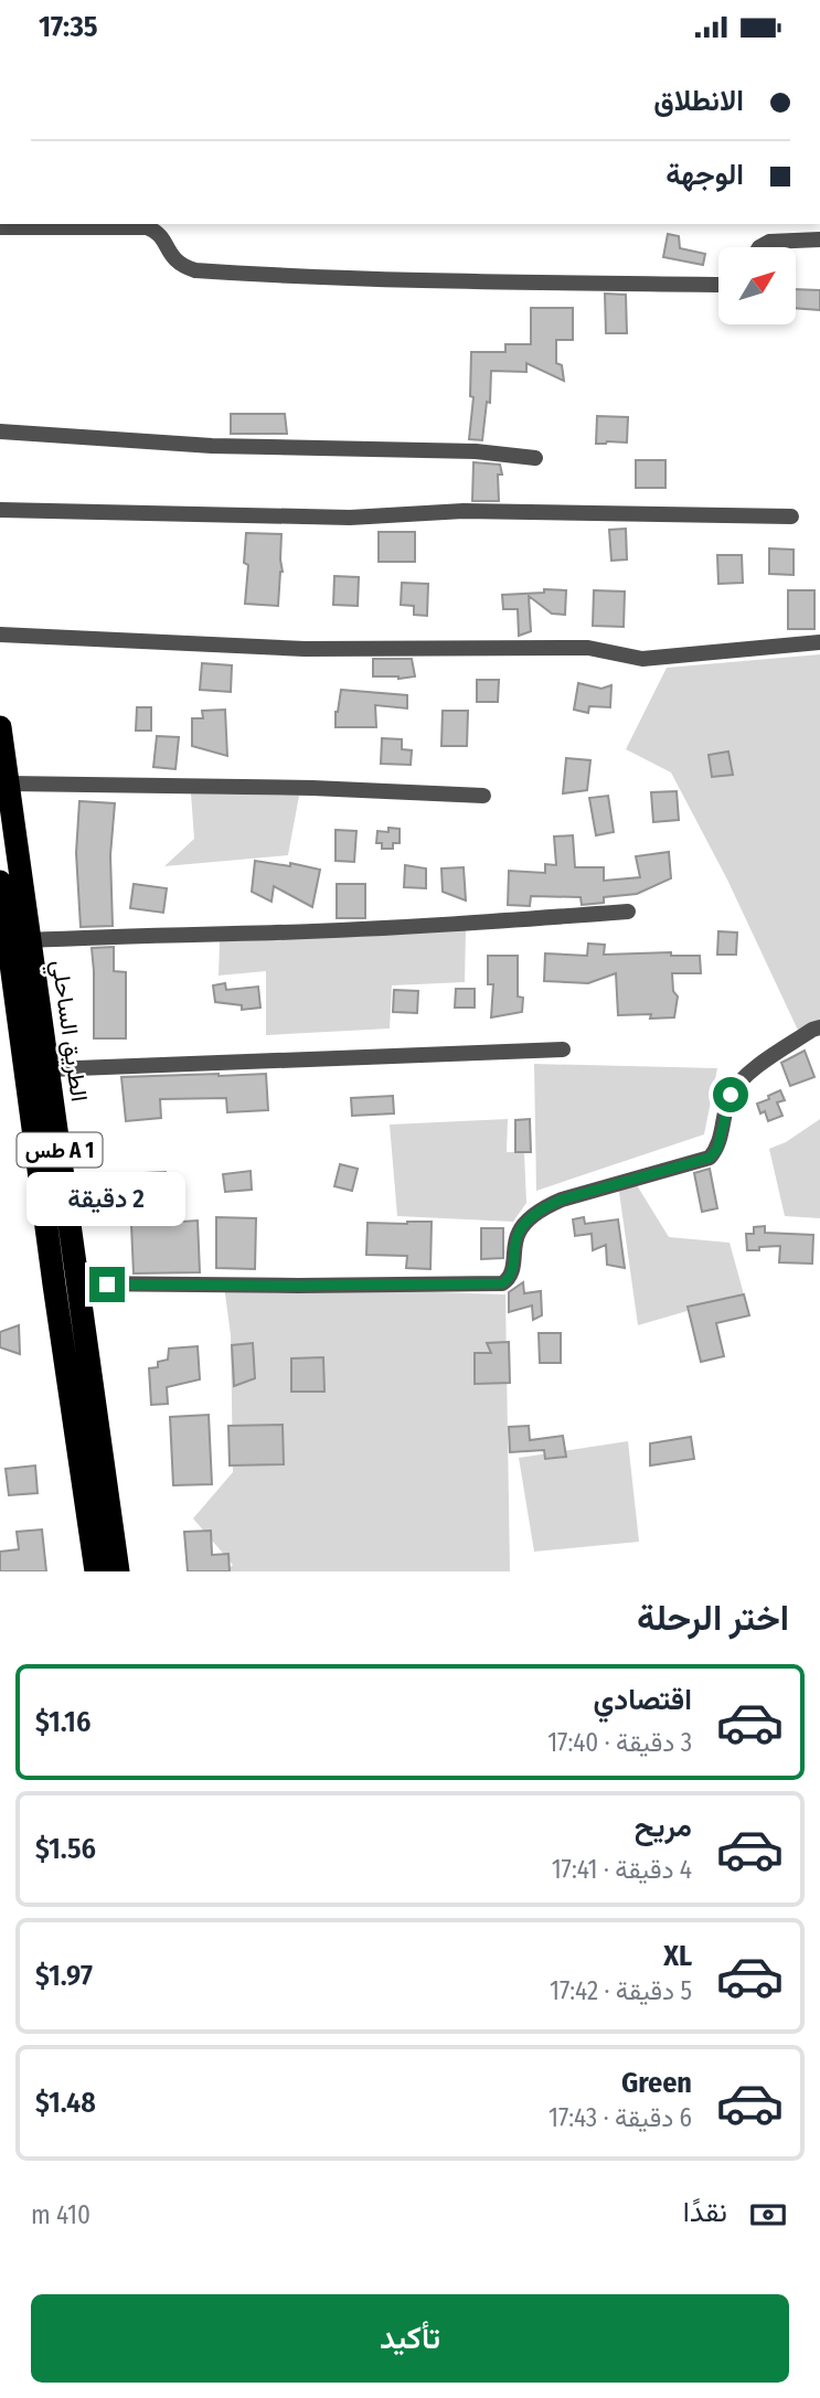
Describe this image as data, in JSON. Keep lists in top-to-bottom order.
{
  "streets": {
    "highway": ["الطريق الساحلي", "طس A 1"]
  },
  "north": "top right",
  "page": {
    "status": "17:35",
    "banner": ["الانطلاق", "الوجهة"],
    "bubble": "2 دقيقة",
    "heading": "اختر الرحلة",
    "list": [
      {
        "name": "اقتصادي",
        "note": "3 دقيقة · 17:40",
        "value": "$1.16"
      },
      {
        "name": "مريح",
        "note": "4 دقيقة · 17:41",
        "value": "$1.56"
      },
      {
        "name": "XL",
        "note": "5 دقيقة · 17:42",
        "value": "$1.97"
      },
      {
        "name": "Green",
        "note": "6 دقيقة · 17:43",
        "value": "$1.48"
      }
    ],
    "pay": ["نقدًا", "410 m"],
    "buttons": "تأكيد"
  }
}
